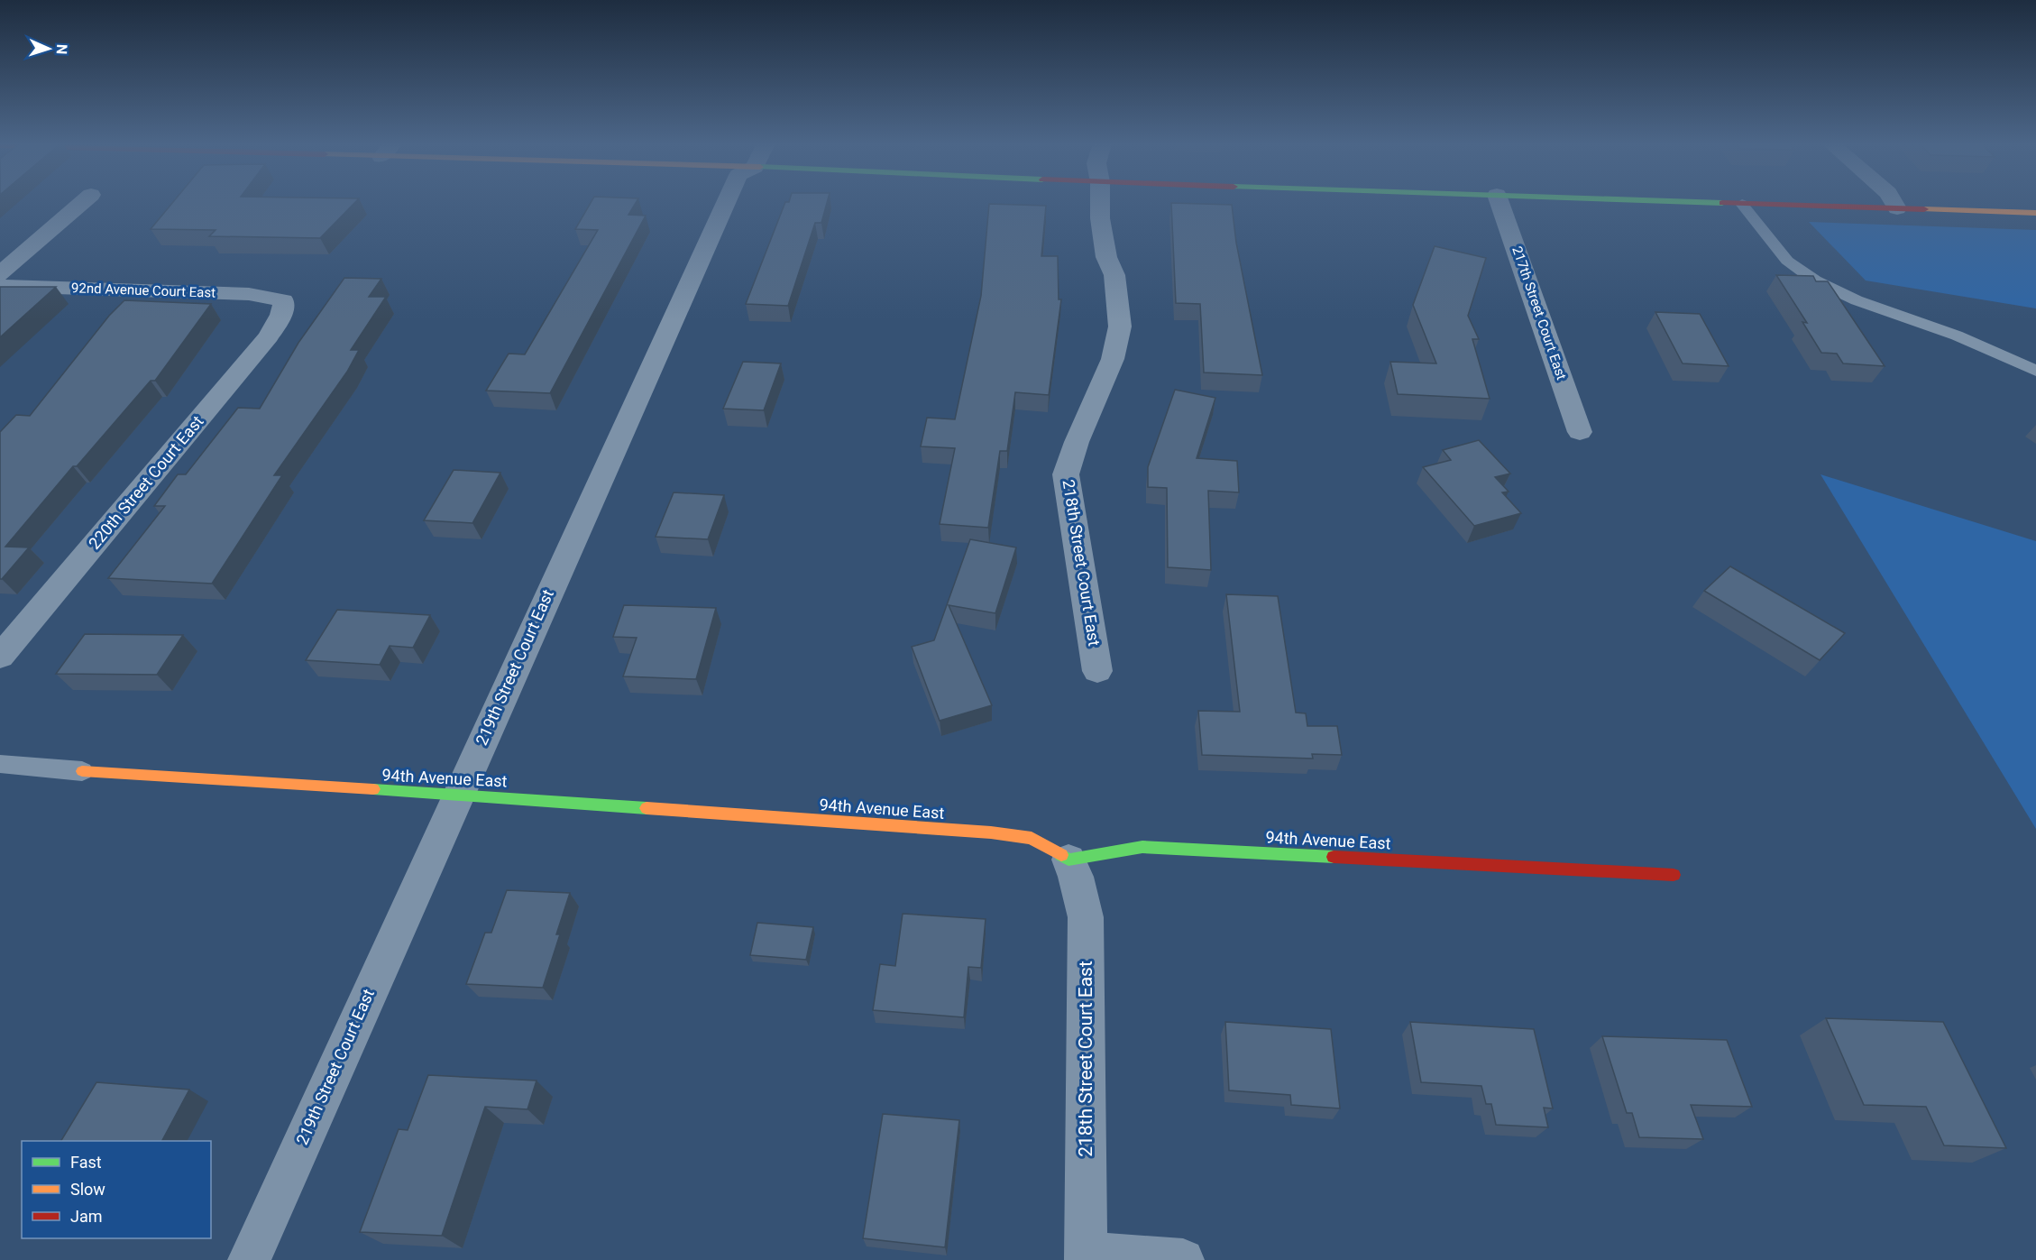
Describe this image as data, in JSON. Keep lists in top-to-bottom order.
{
  "streets": {
    "street": [
      "92nd Avenue Court East",
      "217th Street Court East",
      "220th Street Court East",
      "218th Street Court East",
      "219th Street Court East",
      "94th Avenue East"
    ]
  },
  "crossings": [
    ["92nd Avenue Court East", "220th Street Court East"],
    ["218th Street Court East", "94th Avenue East"],
    ["219th Street Court East", "94th Avenue East"]
  ],
  "legend": ["Fast", "Slow", "Jam"],
  "north": "right"
}
